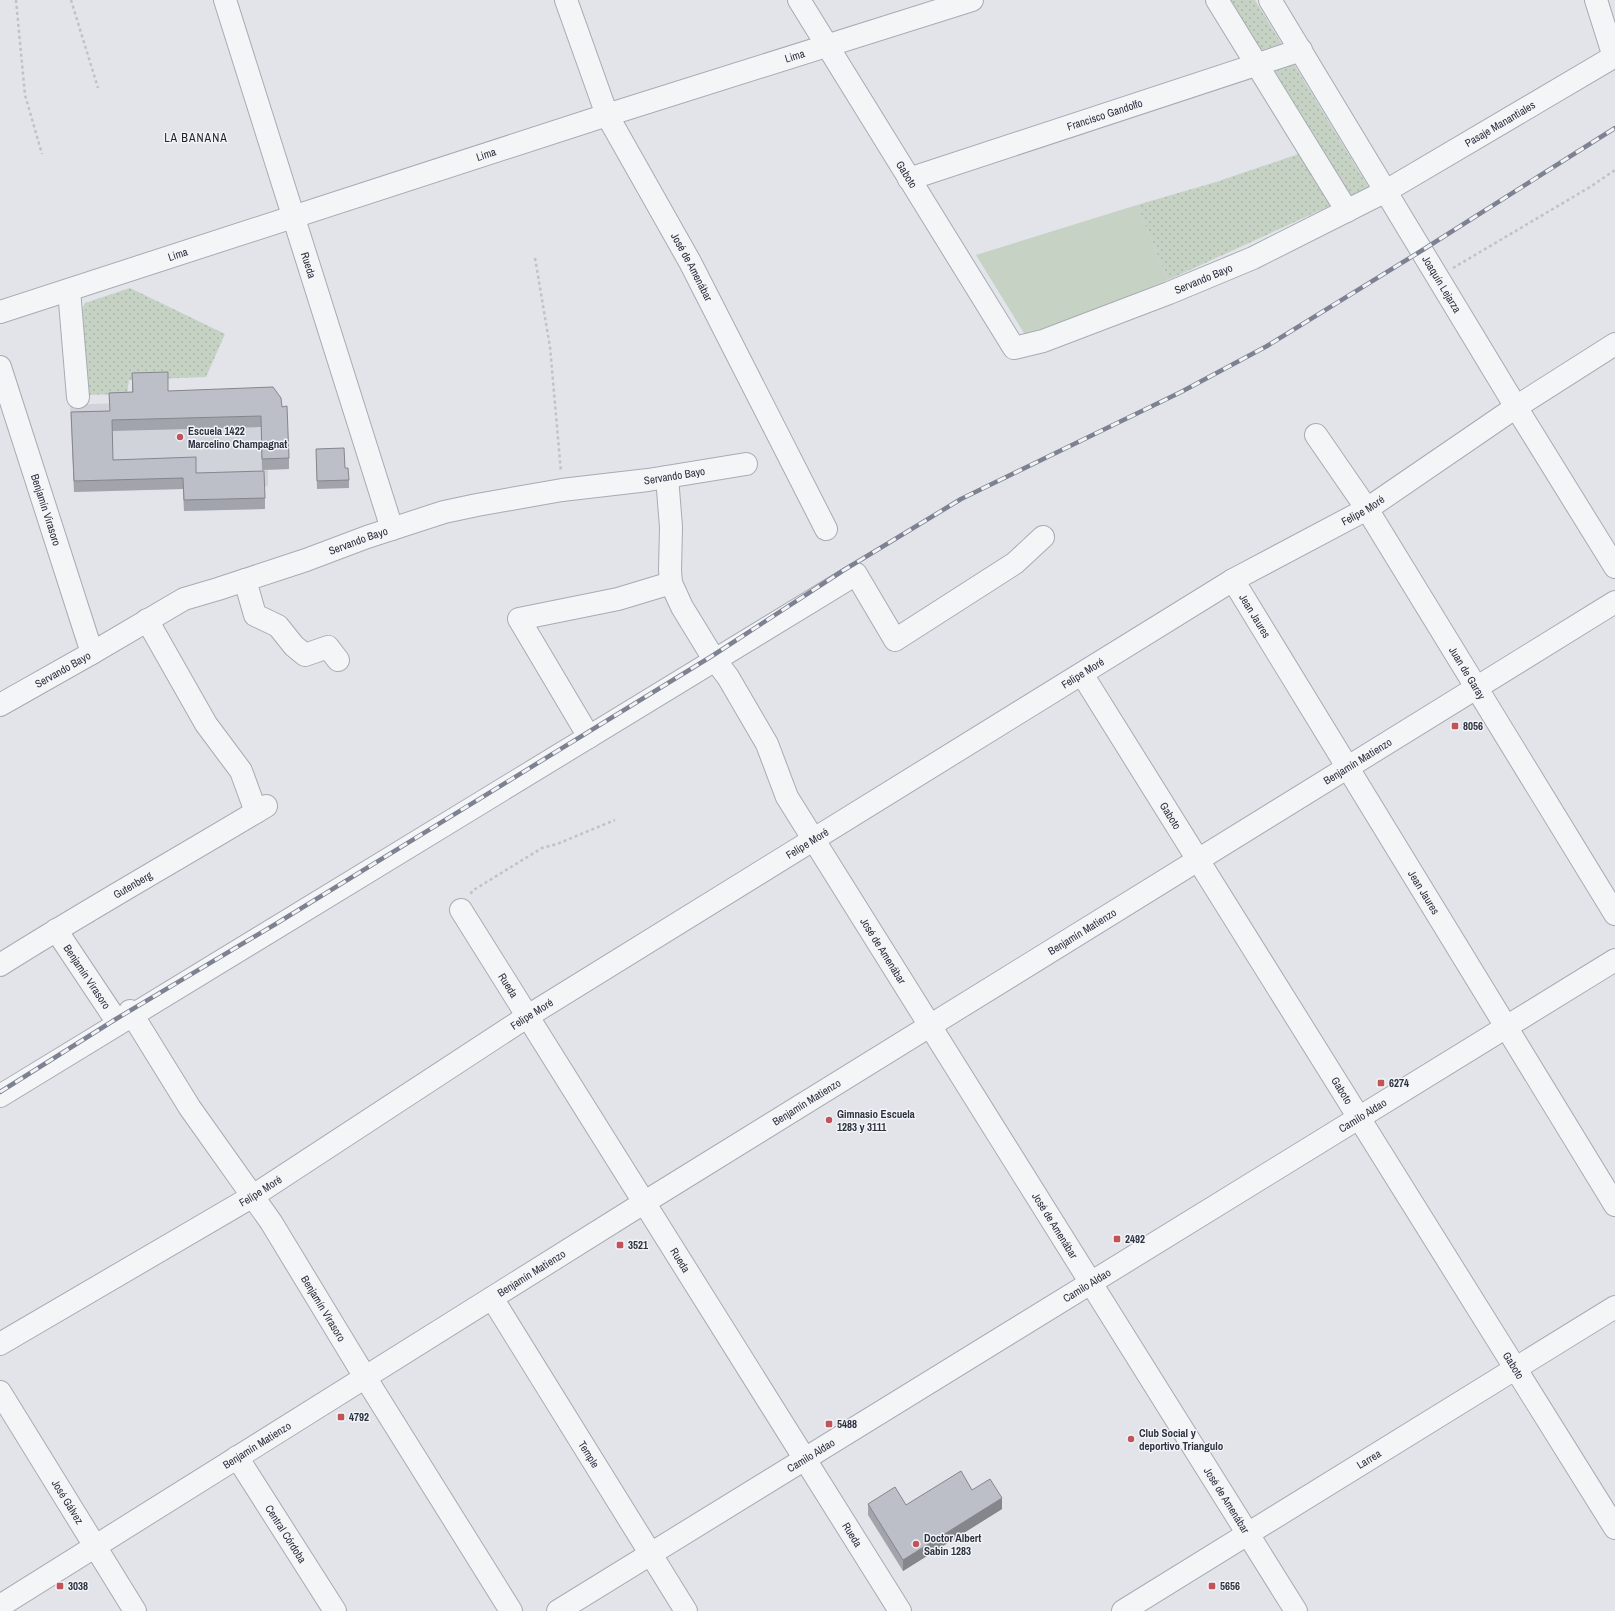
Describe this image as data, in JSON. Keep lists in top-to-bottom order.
{
  "streets": {
    "street": [
      "Lima",
      "Francisco Gandolfo",
      "Pasaje Manantiales",
      "Gaboto",
      "Rueda",
      "José de Amenábar",
      "Servando Bayo",
      "Joaquín Lejarza",
      "Benjamín Virasoro",
      "Felipe Moré",
      "Jean Jaures",
      "Juan de Garay",
      "Benjamín Matienzo",
      "Gutenberg",
      "Camilo Aldao",
      "Temple",
      "Larrea",
      "José Gálvez",
      "Central Córdoba"
    ]
  },
  "crossings": [
    ["Lima", "Gaboto"],
    ["Lima", "Rueda"],
    ["Lima", "José de Amenábar"],
    ["Francisco Gandolfo", "Gaboto"],
    ["Francisco Gandolfo", "Joaquín Lejarza"],
    ["Pasaje Manantiales", "Servando Bayo"],
    ["Pasaje Manantiales", "Joaquín Lejarza"],
    ["Gaboto", "Servando Bayo"],
    ["Gaboto", "Felipe Moré"],
    ["Gaboto", "Benjamín Matienzo"],
    ["Gaboto", "Camilo Aldao"],
    ["Gaboto", "Larrea"],
    ["Rueda", "Servando Bayo"],
    ["Rueda", "Felipe Moré"],
    ["Rueda", "Benjamín Matienzo"],
    ["Rueda", "Camilo Aldao"],
    ["José de Amenábar", "Felipe Moré"],
    ["José de Amenábar", "Benjamín Matienzo"],
    ["José de Amenábar", "Camilo Aldao"],
    ["José de Amenábar", "Larrea"],
    ["Servando Bayo", "Joaquín Lejarza"],
    ["Servando Bayo", "Benjamín Virasoro"],
    ["Servando Bayo", "Gutenberg"],
    ["Joaquín Lejarza", "Felipe Moré"],
    ["Benjamín Virasoro", "Felipe Moré"],
    ["Benjamín Virasoro", "Benjamín Matienzo"],
    ["Benjamín Virasoro", "Gutenberg"],
    ["Felipe Moré", "Jean Jaures"],
    ["Felipe Moré", "Juan de Garay"],
    ["Jean Jaures", "Benjamín Matienzo"],
    ["Jean Jaures", "Camilo Aldao"],
    ["Juan de Garay", "Benjamín Matienzo"],
    ["Benjamín Matienzo", "Temple"],
    ["Benjamín Matienzo", "José Gálvez"],
    ["Benjamín Matienzo", "Central Córdoba"],
    ["Camilo Aldao", "Temple"]
  ],
  "districts": ["LA BANANA"],
  "places": {
    "other": [
      "Escuela 1422 Marcelino Champagnat",
      "Gimnasio Escuela 1283 y 3111",
      "Club Social y deportivo Triangulo",
      "Doctor Albert Sabin 1283"
    ],
    "transit": [
      "8056",
      "6274",
      "2492",
      "3521",
      "4792",
      "5488",
      "3038",
      "5656"
    ]
  }
}
